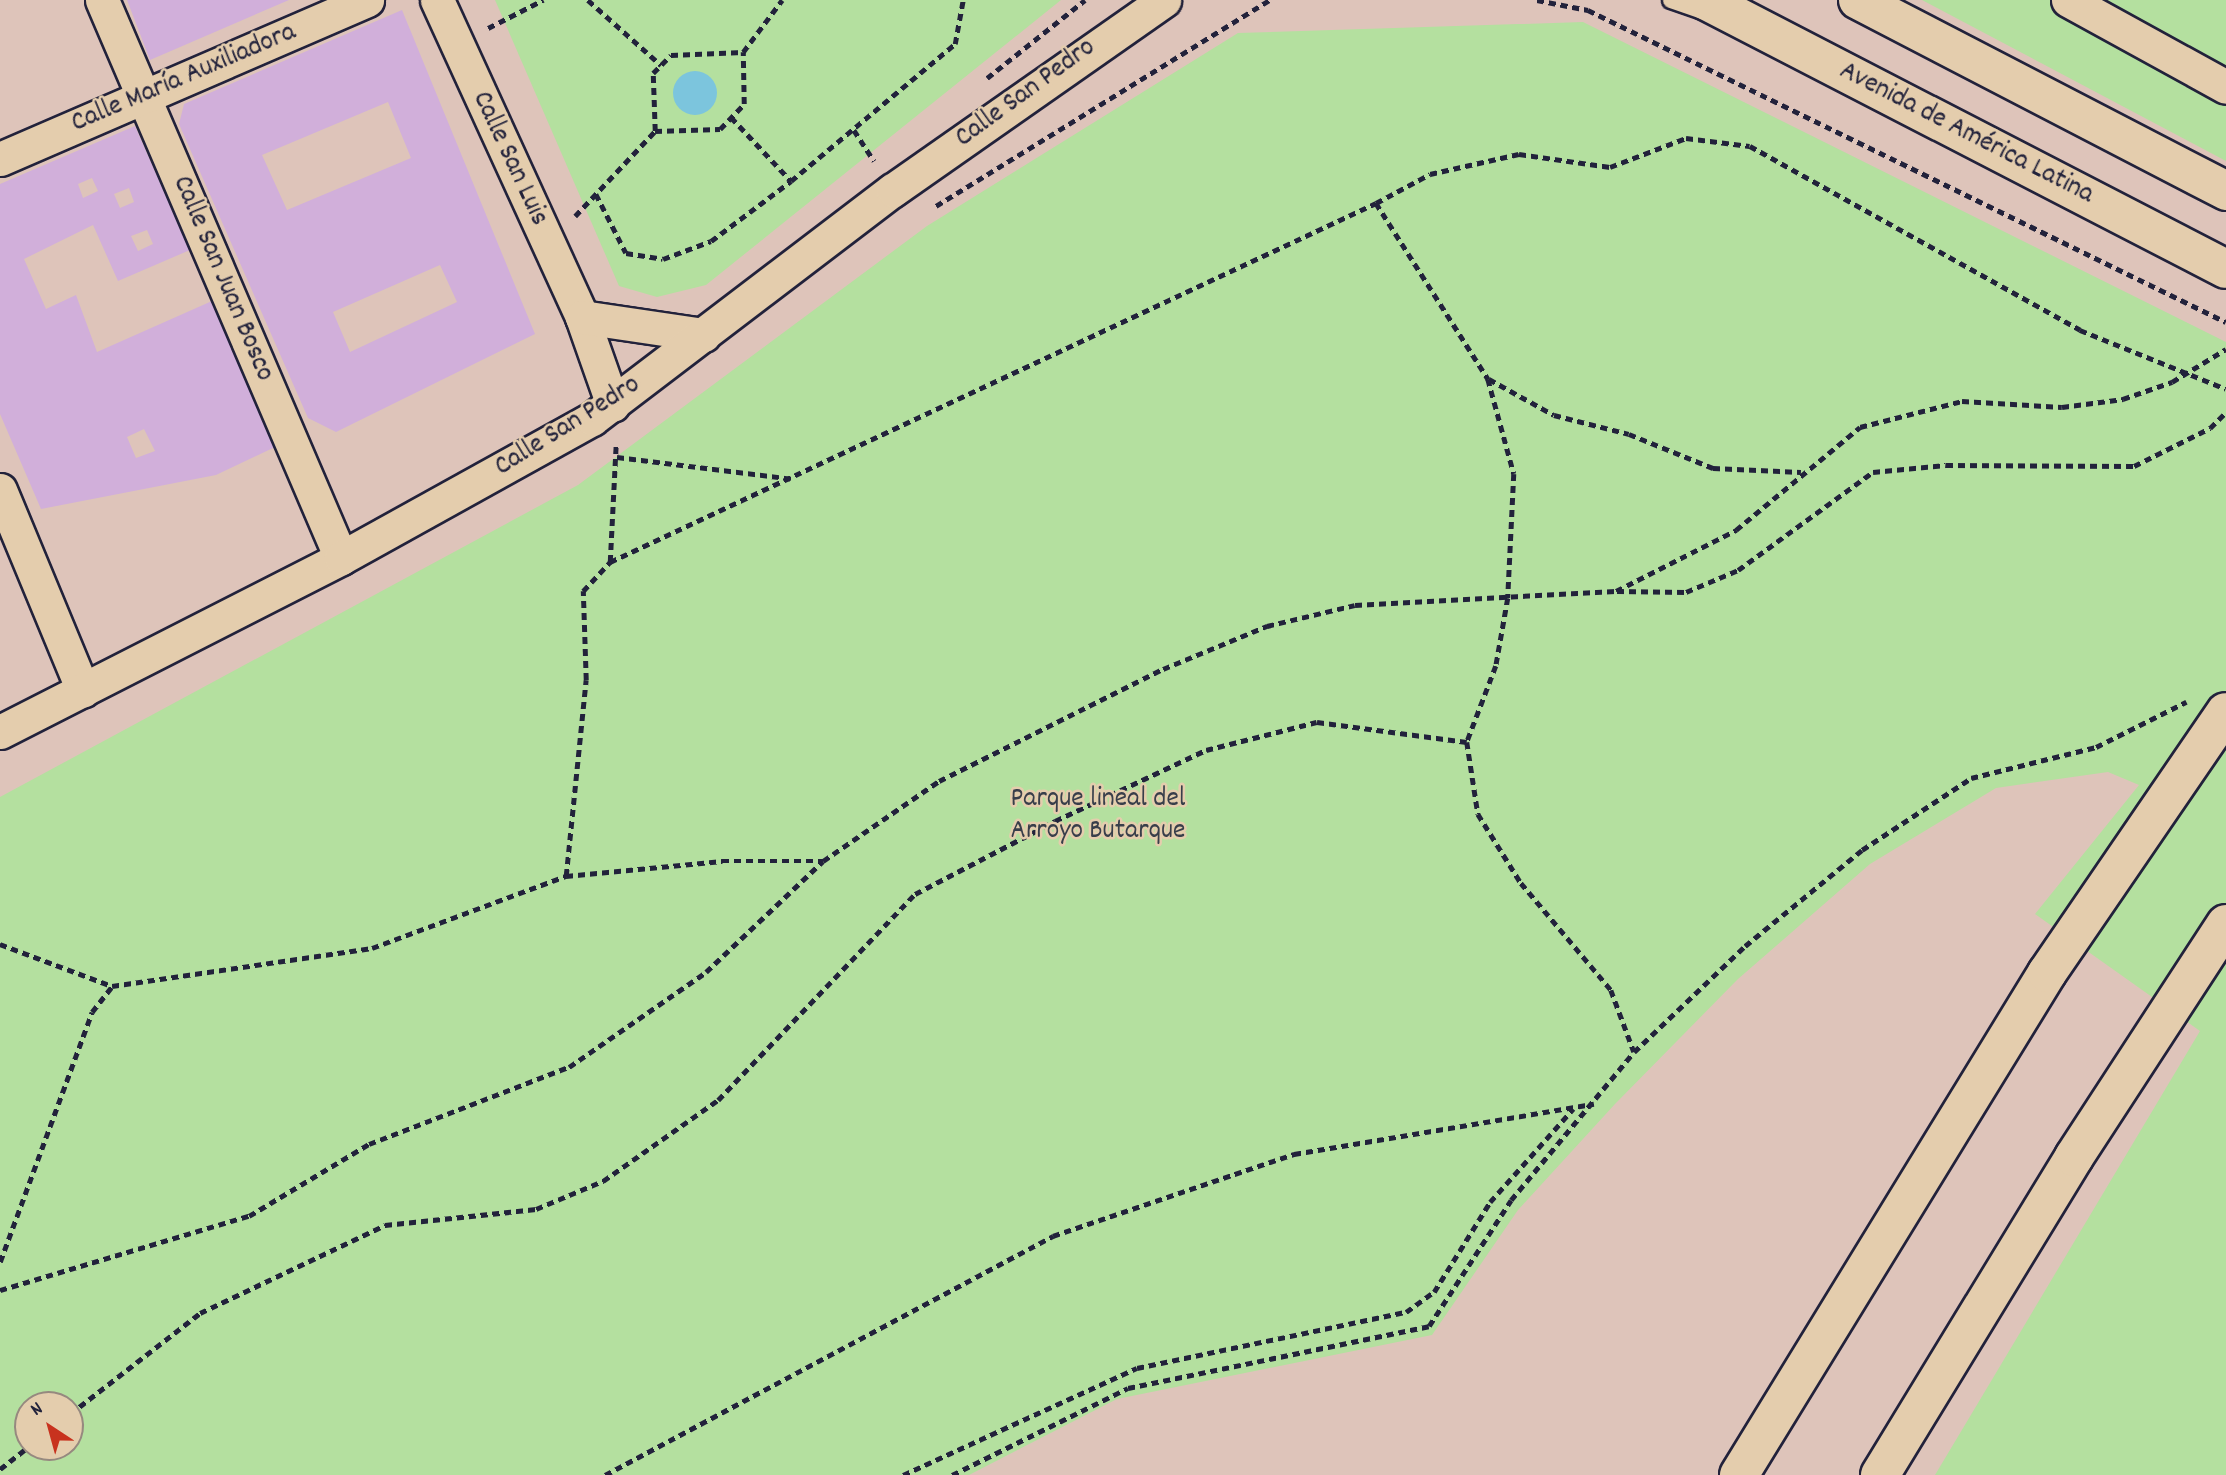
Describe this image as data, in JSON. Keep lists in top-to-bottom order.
{
  "streets": {
    "main road": ["Avenida de América Latina"],
    "street": [
      "Calle María Auxiliadora",
      "Calle San Pedro",
      "Calle San Luis",
      "Calle San Juan Bosco"
    ]
  },
  "crossings": [
    ["Calle María Auxiliadora", "Calle San Juan Bosco"],
    ["Calle San Pedro", "Calle San Luis"],
    ["Calle San Pedro", "Calle San Juan Bosco"]
  ],
  "parks": ["Parque lineal del Arroyo Butarque"],
  "north": "top left"
}
